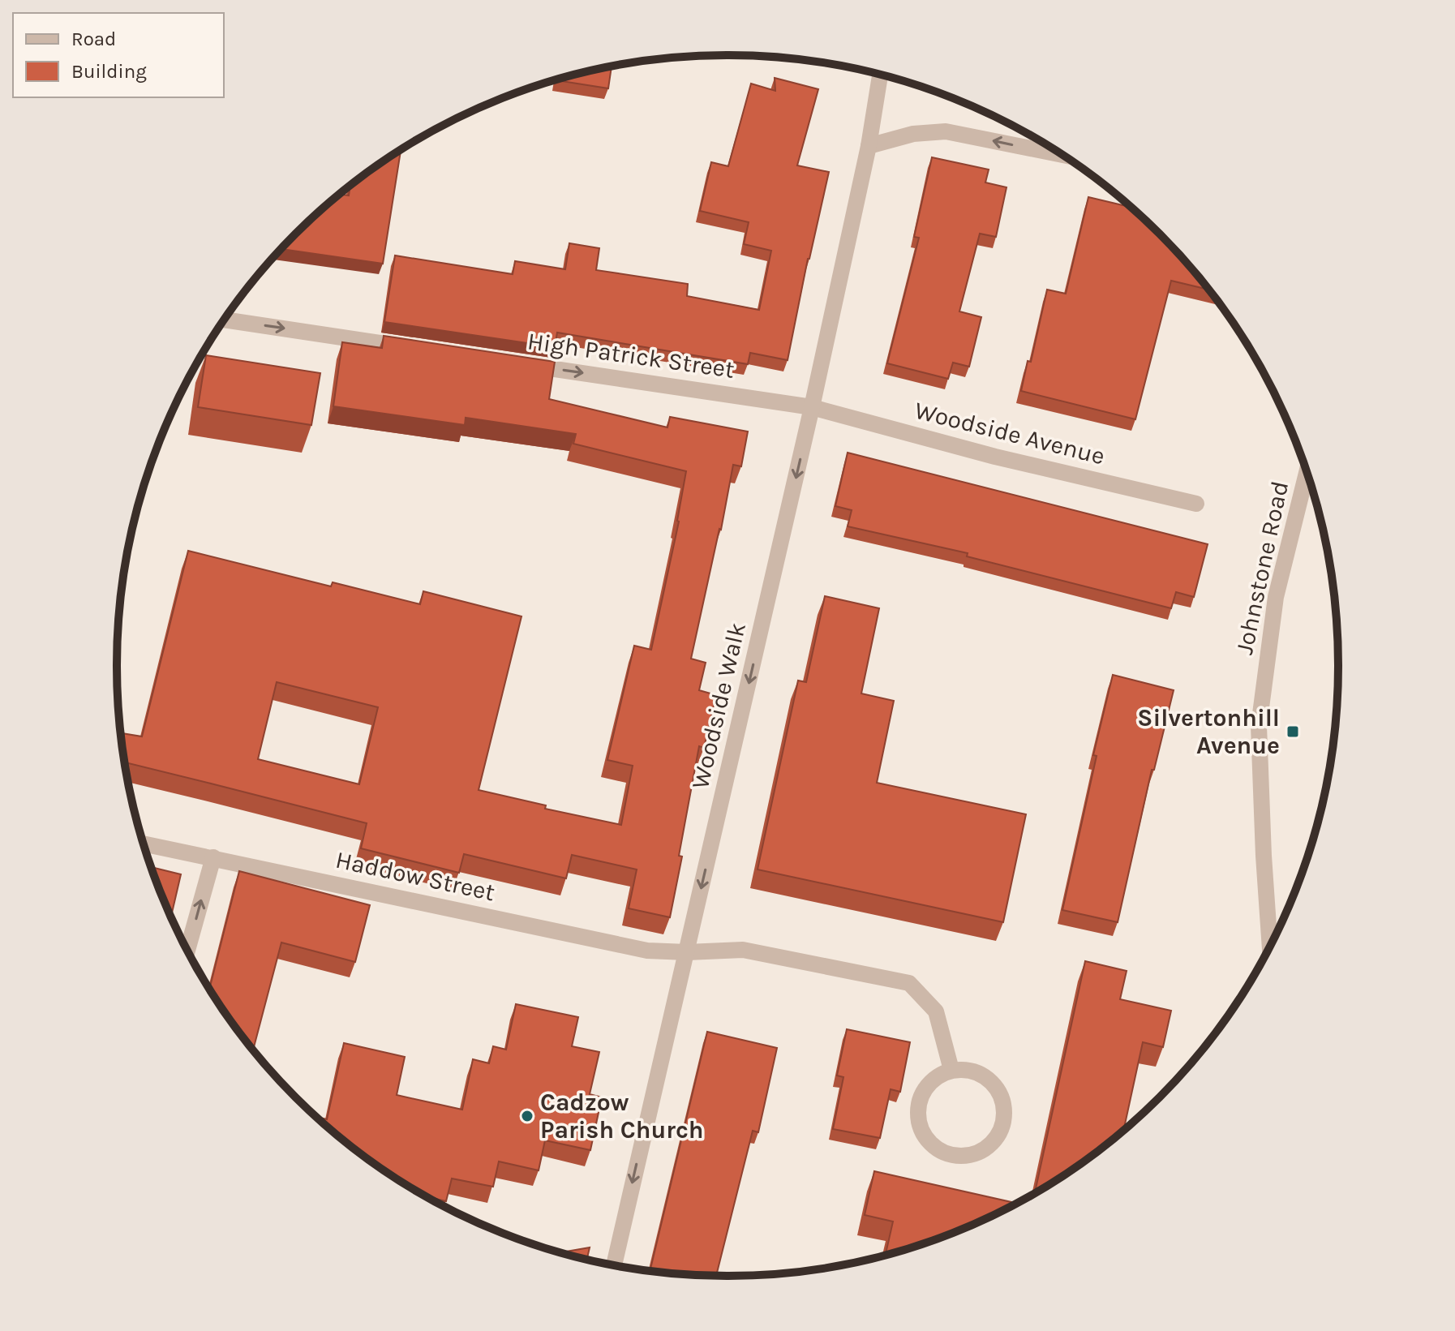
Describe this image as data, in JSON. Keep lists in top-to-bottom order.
{
  "streets": {
    "street": [
      "High Patrick Street",
      "Woodside Avenue",
      "Johnstone Road",
      "Woodside Walk",
      "Haddow Street"
    ]
  },
  "crossings": [
    ["High Patrick Street", "Woodside Avenue"],
    ["High Patrick Street", "Woodside Walk"],
    ["Woodside Avenue", "Woodside Walk"],
    ["Woodside Walk", "Haddow Street"]
  ],
  "one_way": ["High Patrick Street", "Woodside Walk"],
  "places": {
    "transit": ["Silvertonhill Avenue"],
    "other": ["Cadzow Parish Church"]
  },
  "legend": ["Road", "Building"]
}
